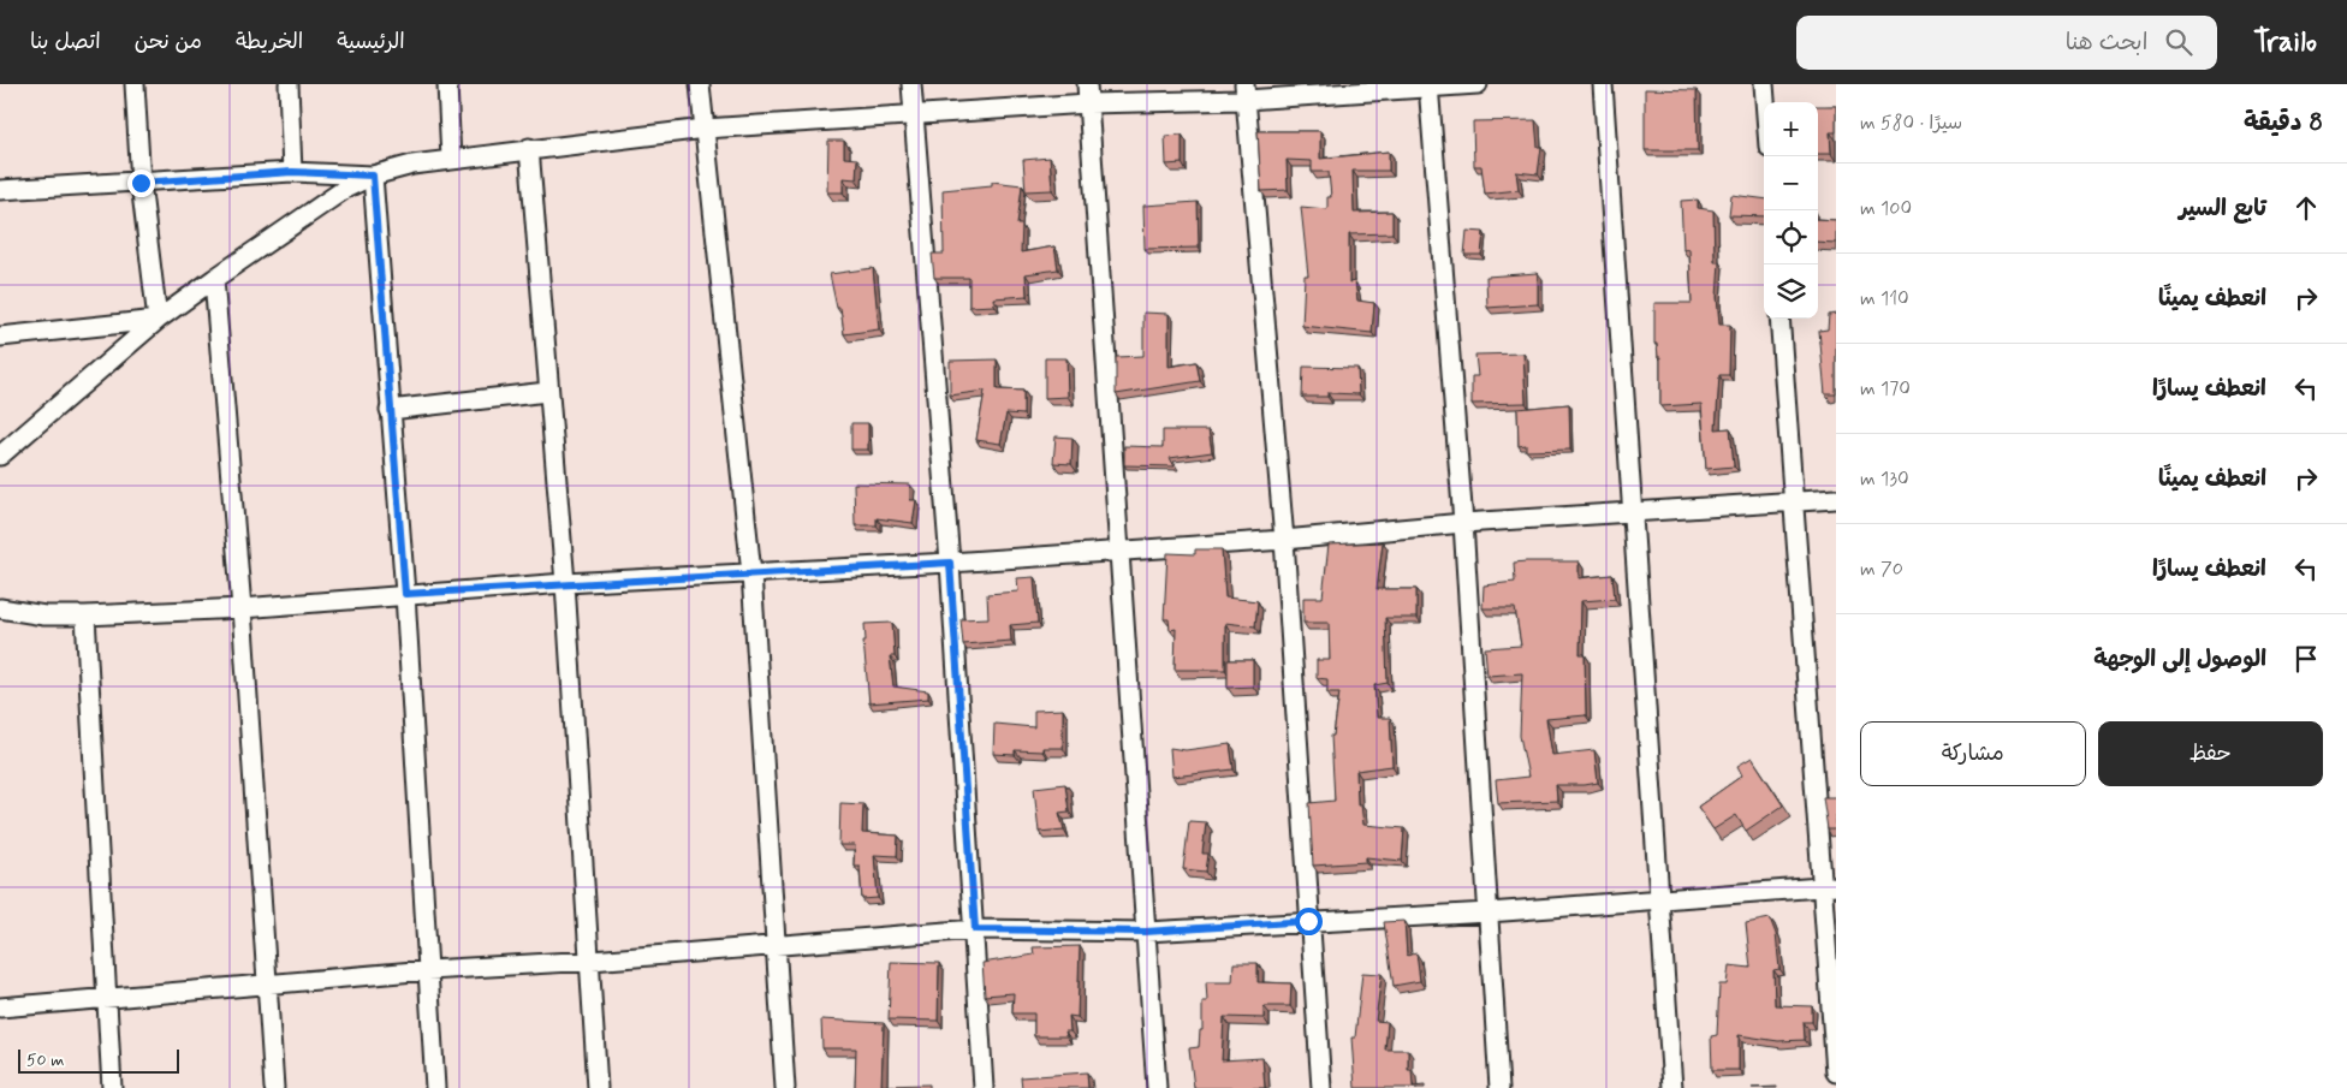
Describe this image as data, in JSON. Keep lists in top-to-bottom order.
{
  "scale_bar": "50 m",
  "page": {
    "header": "Trailo",
    "search": "ابحث هنا",
    "nav": [
      "الرئيسية",
      "الخريطة",
      "من نحن",
      "اتصل بنا"
    ],
    "heading": ["8 دقيقة", "سيرًا · 580 m"],
    "map_buttons": ["+", "−"],
    "list": [
      ["تابع السير", "100 m"],
      ["انعطف يمينًا", "110 m"],
      ["انعطف يسارًا", "170 m"],
      ["انعطف يمينًا", "130 m"],
      ["انعطف يسارًا", "70 m"],
      "الوصول إلى الوجهة"
    ],
    "buttons": ["حفظ", "مشاركة"],
    "scale": "50 m"
  }
}
